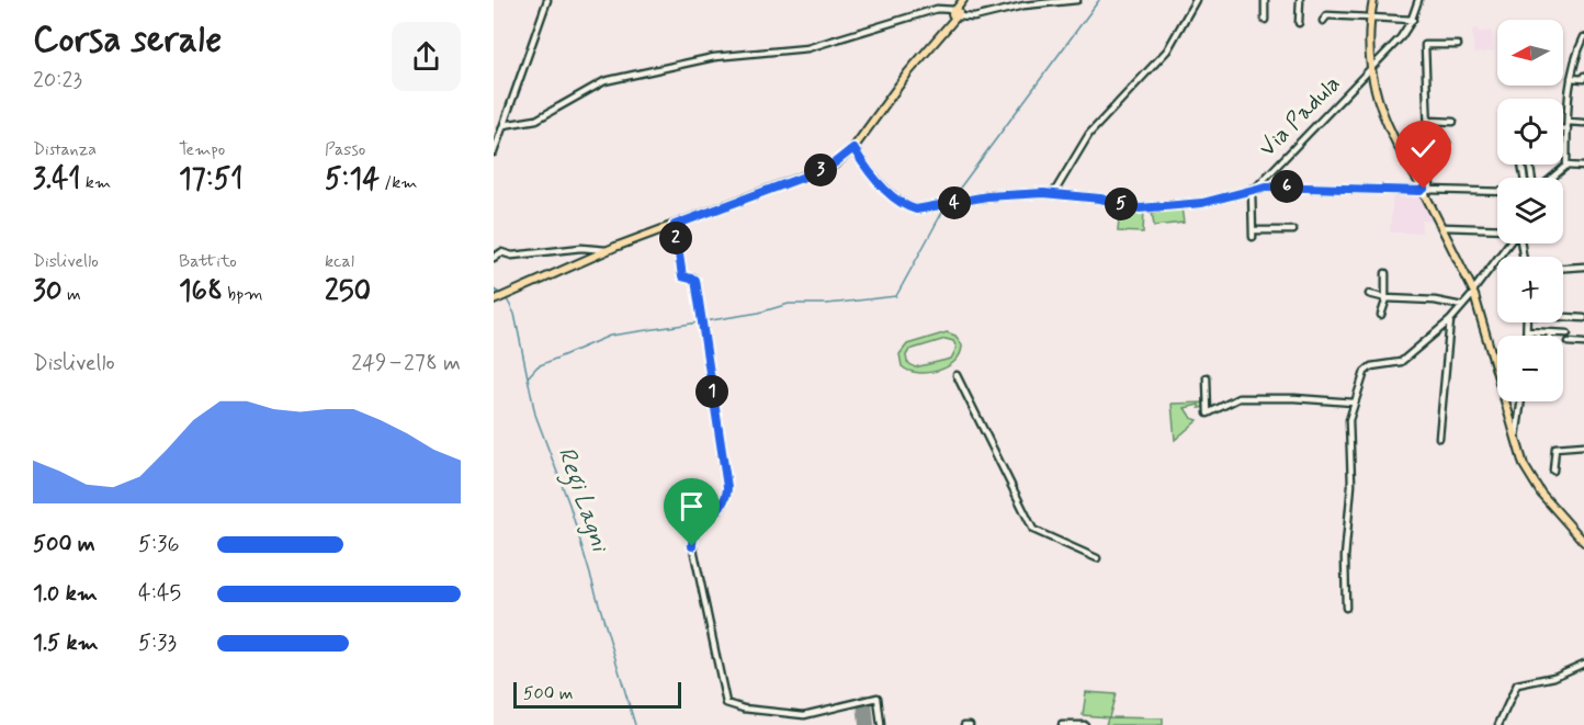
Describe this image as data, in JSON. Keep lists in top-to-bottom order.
{
  "streets": {
    "main road": ["Via Padula"]
  },
  "water": ["Regi Lagni"],
  "scale_bar": "500 m",
  "north": "left",
  "page": {
    "heading": ["Corsa serale", "20:23"],
    "map_buttons": ["+", "−"],
    "stats": [
      ["Distanza", "3.41 km"],
      ["Tempo", "17:51"],
      ["Passo", "5:14 /km"],
      ["Dislivello", "30 m"],
      ["Battito", "168 bpm"],
      ["kcal", "250"]
    ],
    "pins": [
      "3",
      "6",
      "4",
      "5",
      "2",
      "1"
    ],
    "chart": ["Dislivello", "249–278 m"],
    "list": [
      {
        "name": "500 m",
        "note": "5:36"
      },
      {
        "name": "1.0 km",
        "note": "4:45"
      },
      {
        "name": "1.5 km",
        "note": "5:33"
      }
    ],
    "scale": "500 m"
  }
}
